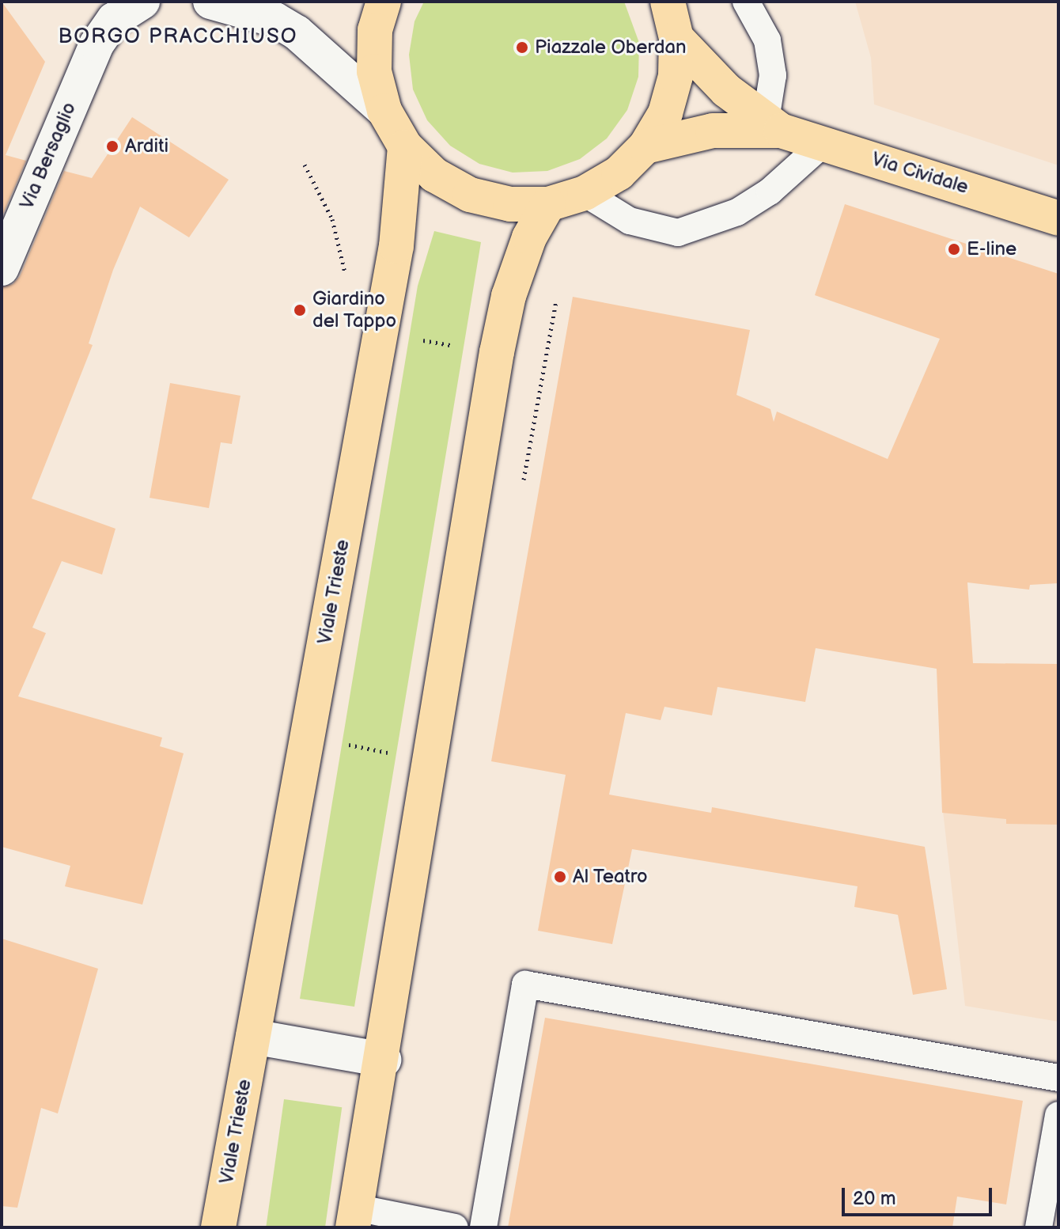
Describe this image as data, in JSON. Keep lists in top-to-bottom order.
{
  "streets": {
    "main road": ["Via Cividale", "Viale Trieste"],
    "street": ["Via Bersaglio"]
  },
  "districts": ["BORGO PRACCHIUSO"],
  "places": [
    "Piazzale Oberdan",
    "Arditi",
    "E-line",
    "Giardino del Tappo",
    "Al Teatro"
  ],
  "scale_bar": "20 m"
}
